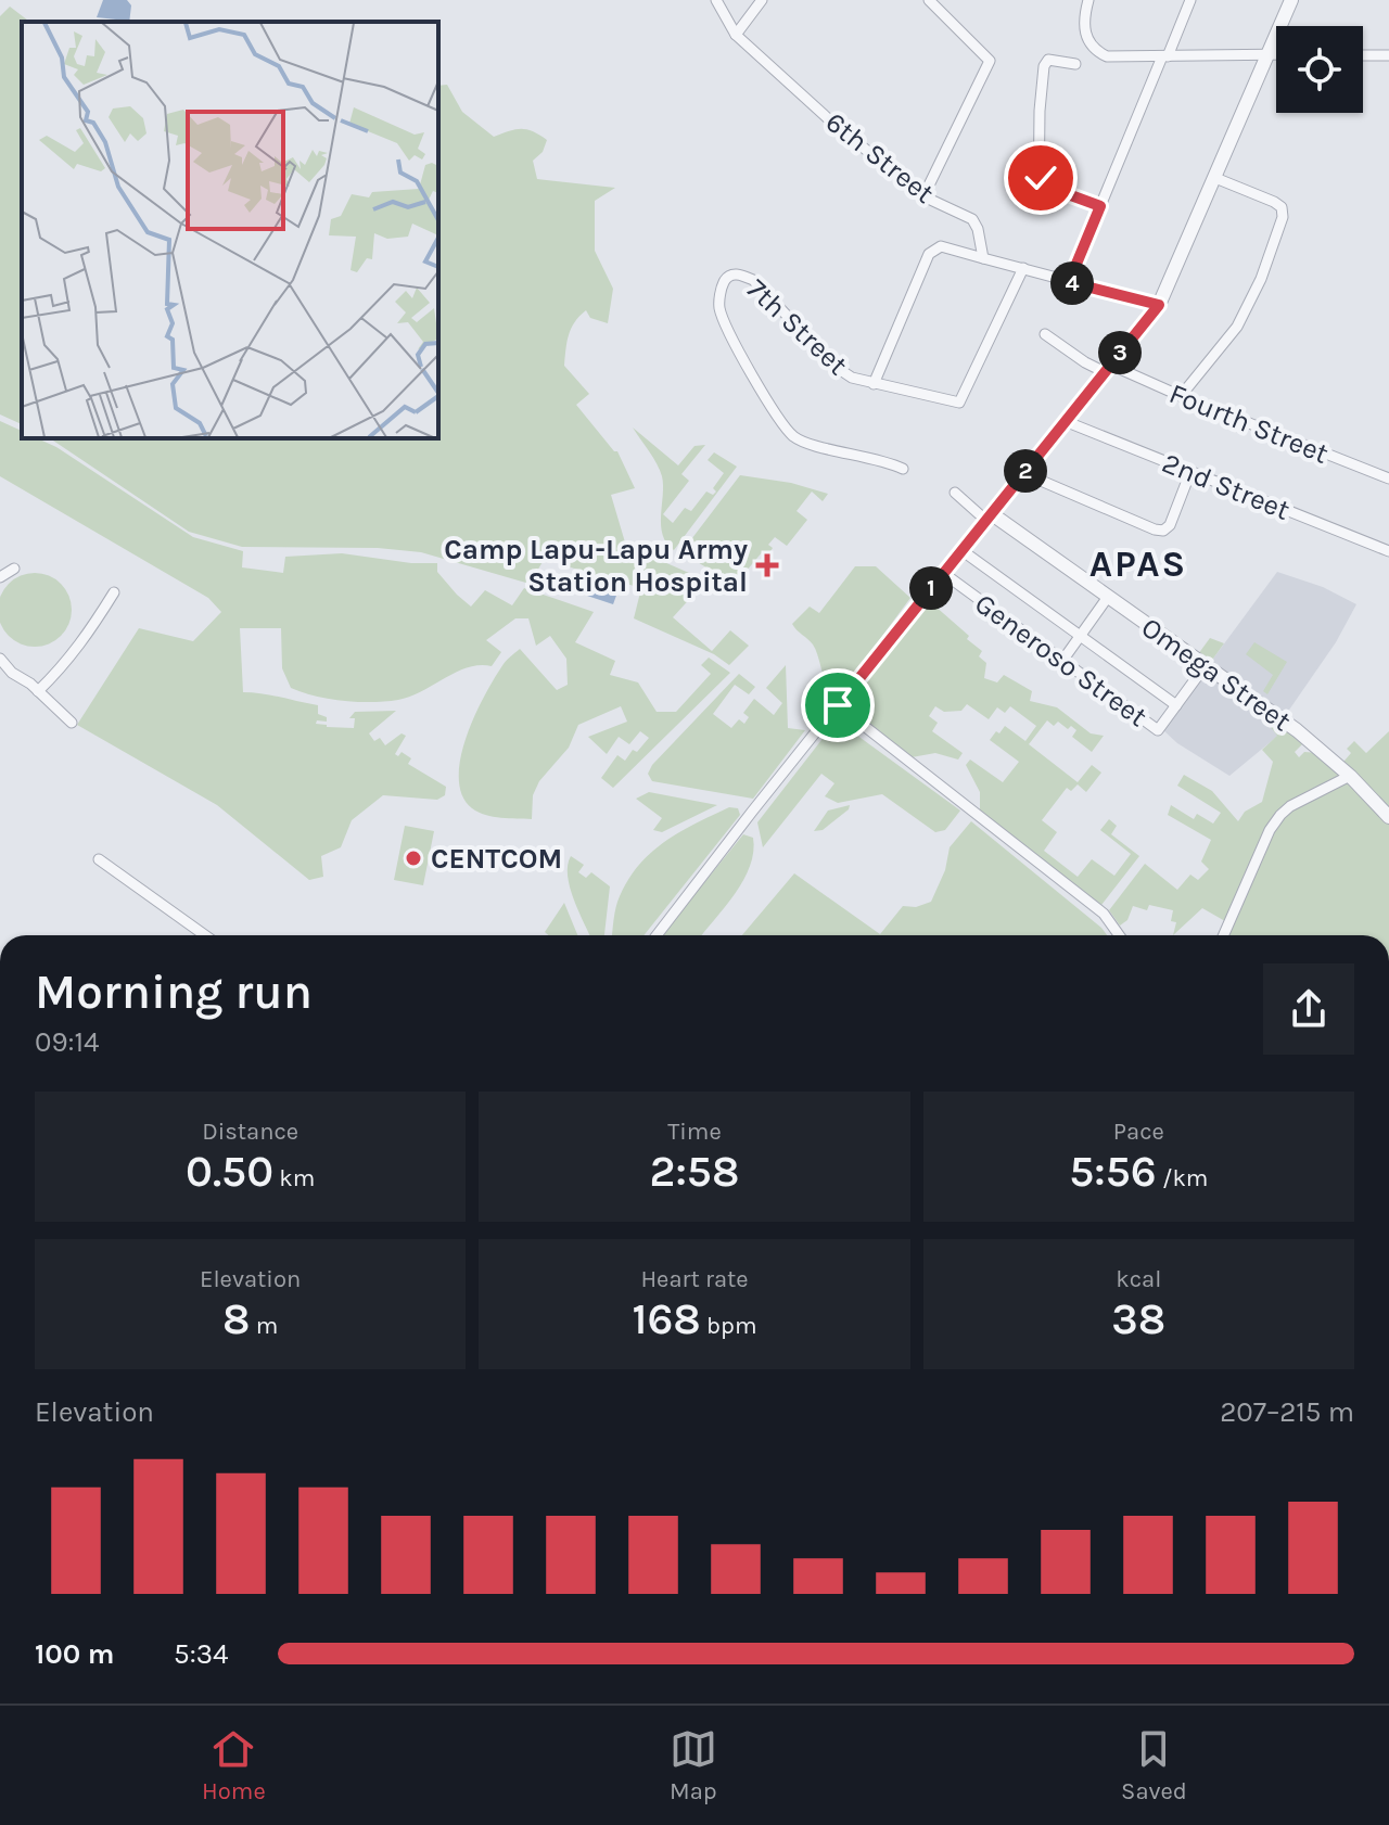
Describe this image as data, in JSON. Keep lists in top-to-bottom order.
{
  "streets": {
    "street": [
      "6th Street",
      "7th Street",
      "Fourth Street",
      "2nd Street",
      "Generoso Street",
      "Omega Street"
    ]
  },
  "crossings": [
    ["Generoso Street", "Omega Street"]
  ],
  "districts": ["APAS"],
  "places": {
    "health": ["Camp Lapu-Lapu Army Station Hospital"],
    "other": ["CENTCOM"]
  },
  "page": {
    "pins": [
      "4",
      "3",
      "2",
      "1"
    ],
    "heading": ["Morning run", "09:14"],
    "stats": [
      ["Distance", "0.50 km"],
      ["Time", "2:58"],
      ["Pace", "5:56 /km"],
      ["Elevation", "8 m"],
      ["Heart rate", "168 bpm"],
      ["kcal", "38"]
    ],
    "chart": ["Elevation", "207–215 m"],
    "list": [
      {
        "name": "100 m",
        "note": "5:34"
      }
    ],
    "tabs": ["Home", "Map", "Saved"]
  }
}
